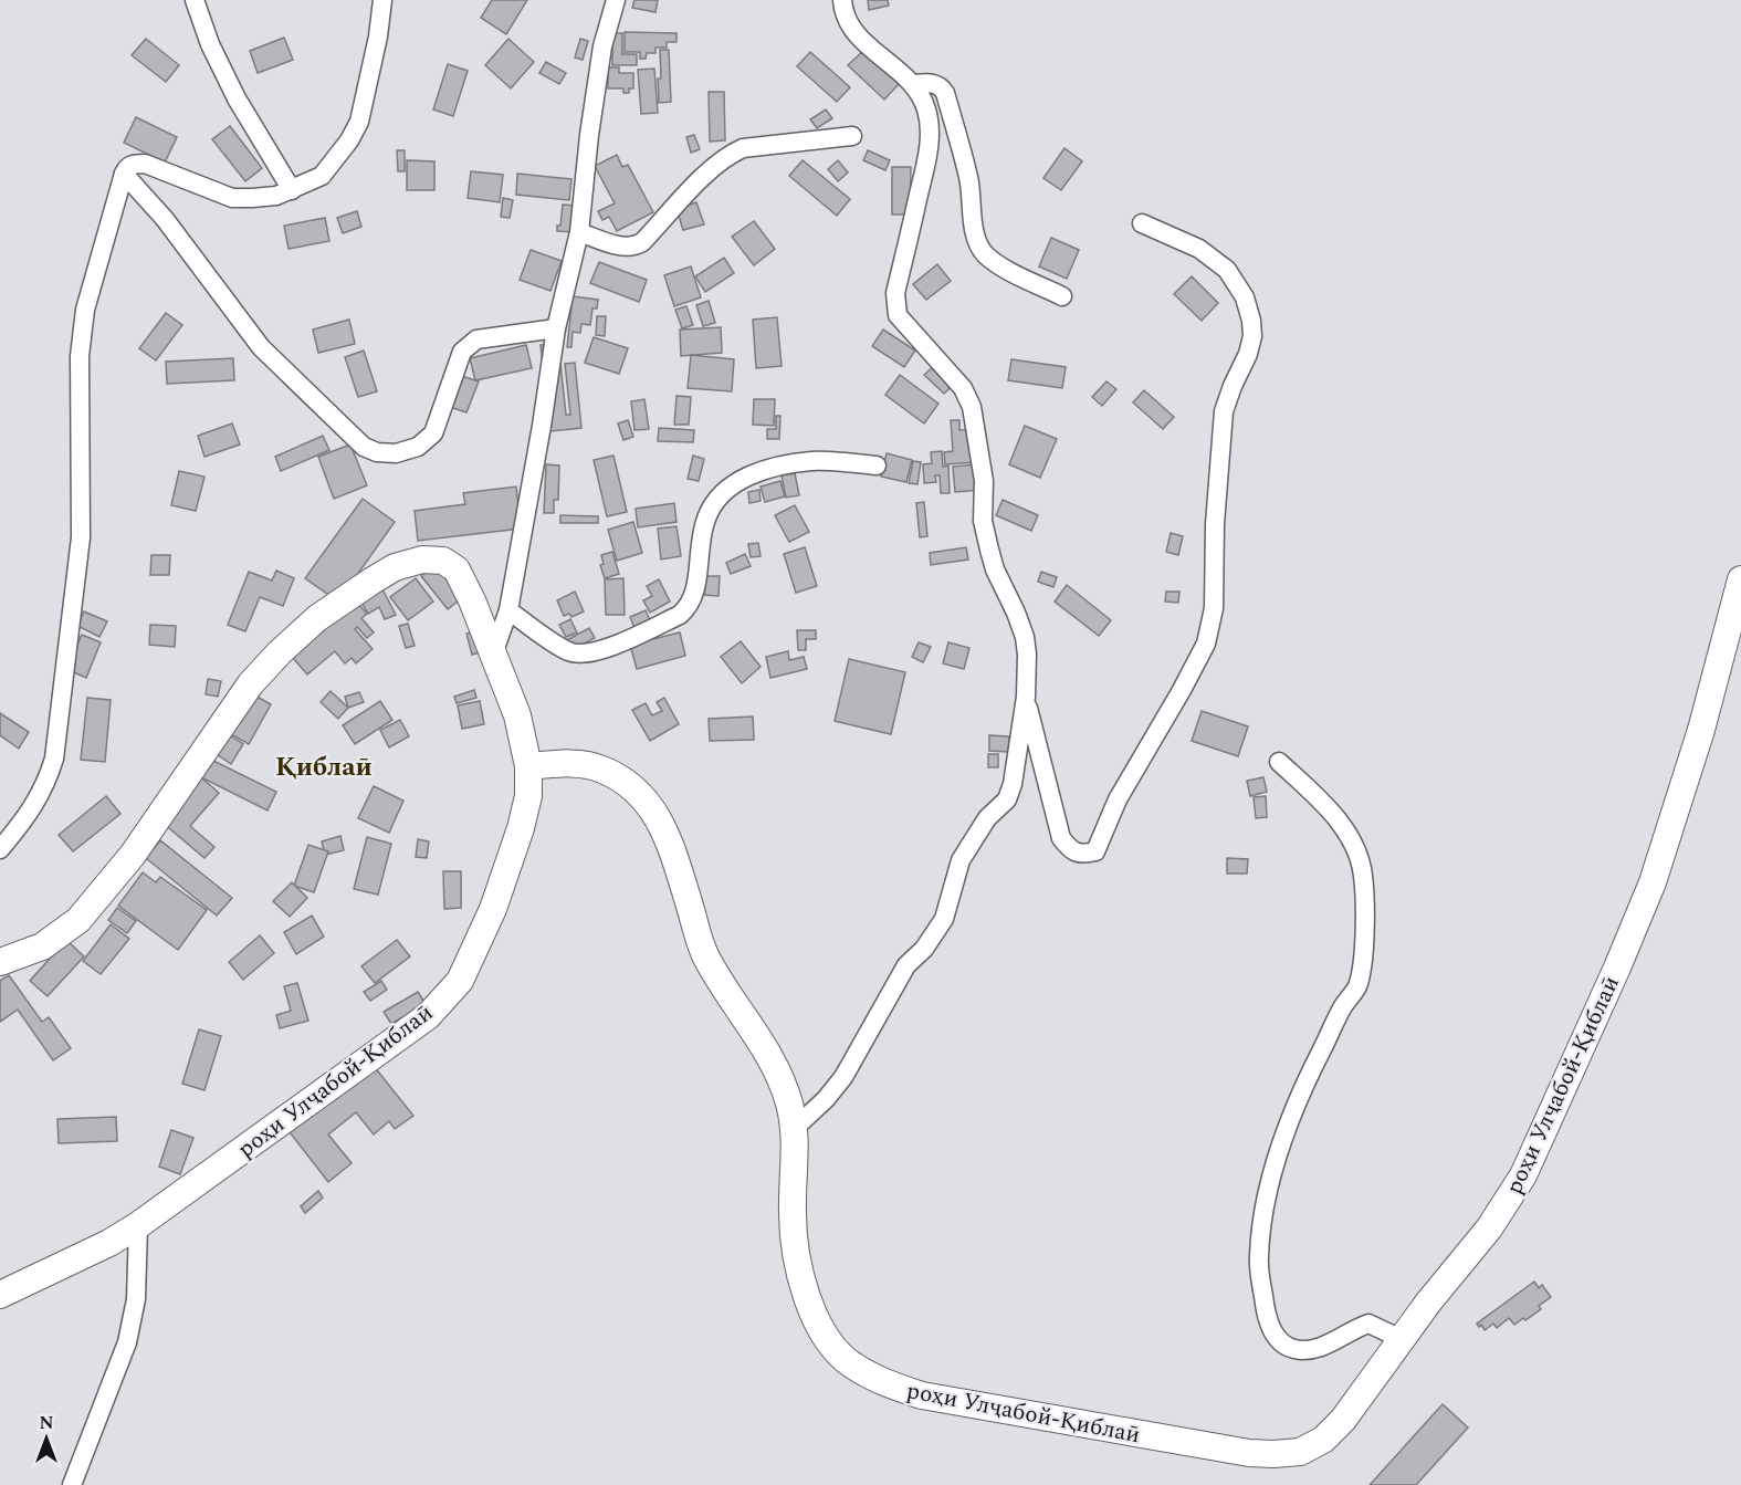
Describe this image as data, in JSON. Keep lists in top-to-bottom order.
{
  "streets": {
    "street": ["роҳи Улҷабой-Қиблаӣ"]
  },
  "districts": ["Қиблаӣ"],
  "north": "top"
}
